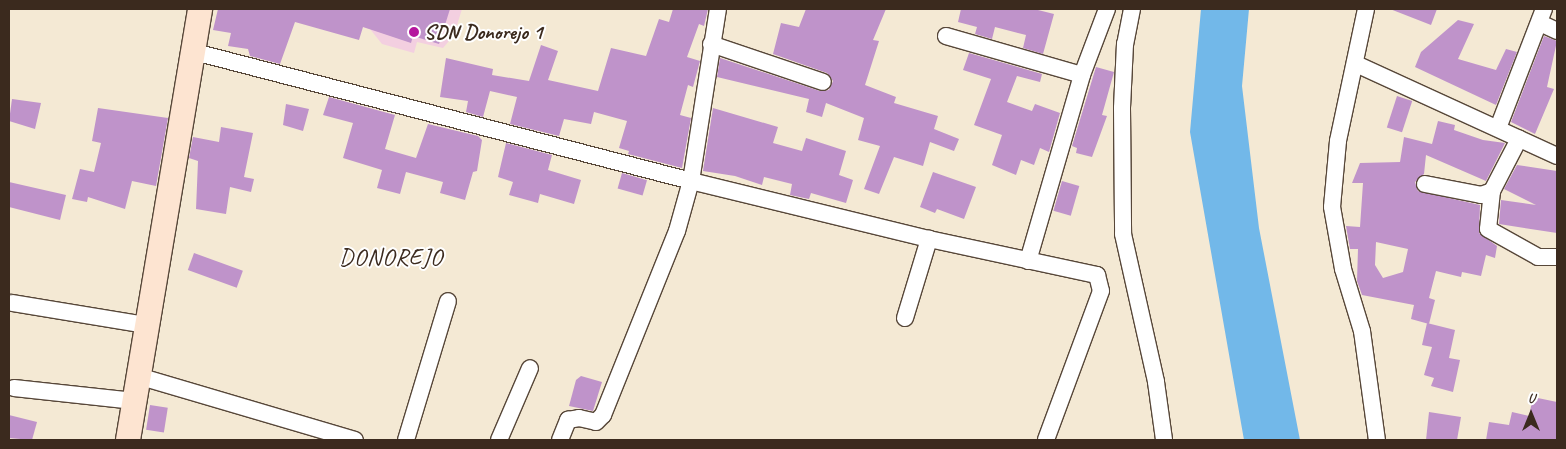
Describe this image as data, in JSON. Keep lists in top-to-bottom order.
{
  "districts": ["DONOREJO"],
  "places": ["SDN Donorejo 1"],
  "north": "top"
}
